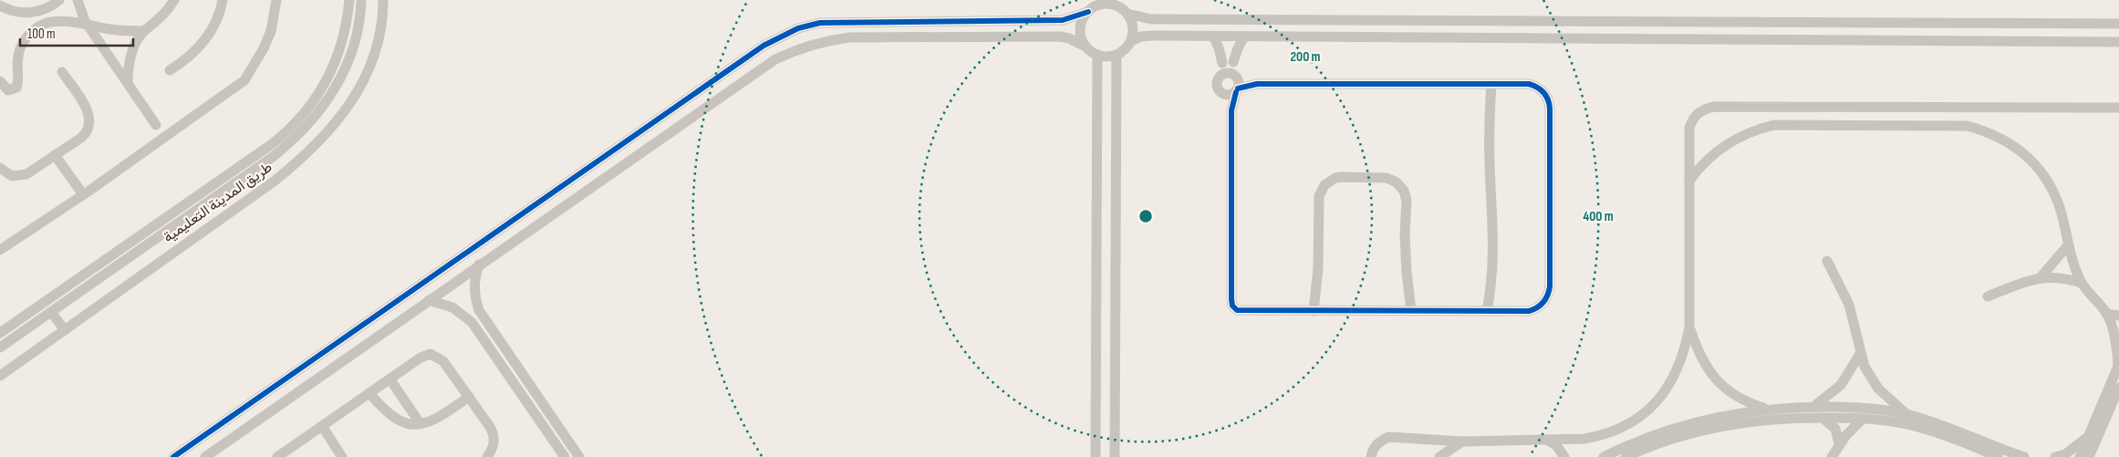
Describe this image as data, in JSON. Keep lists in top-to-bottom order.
{
  "streets": {
    "street": ["طريق المدينة التعليمية"]
  },
  "scale_bar": "100 m",
  "rings": ["200 m", "400 m"]
}
